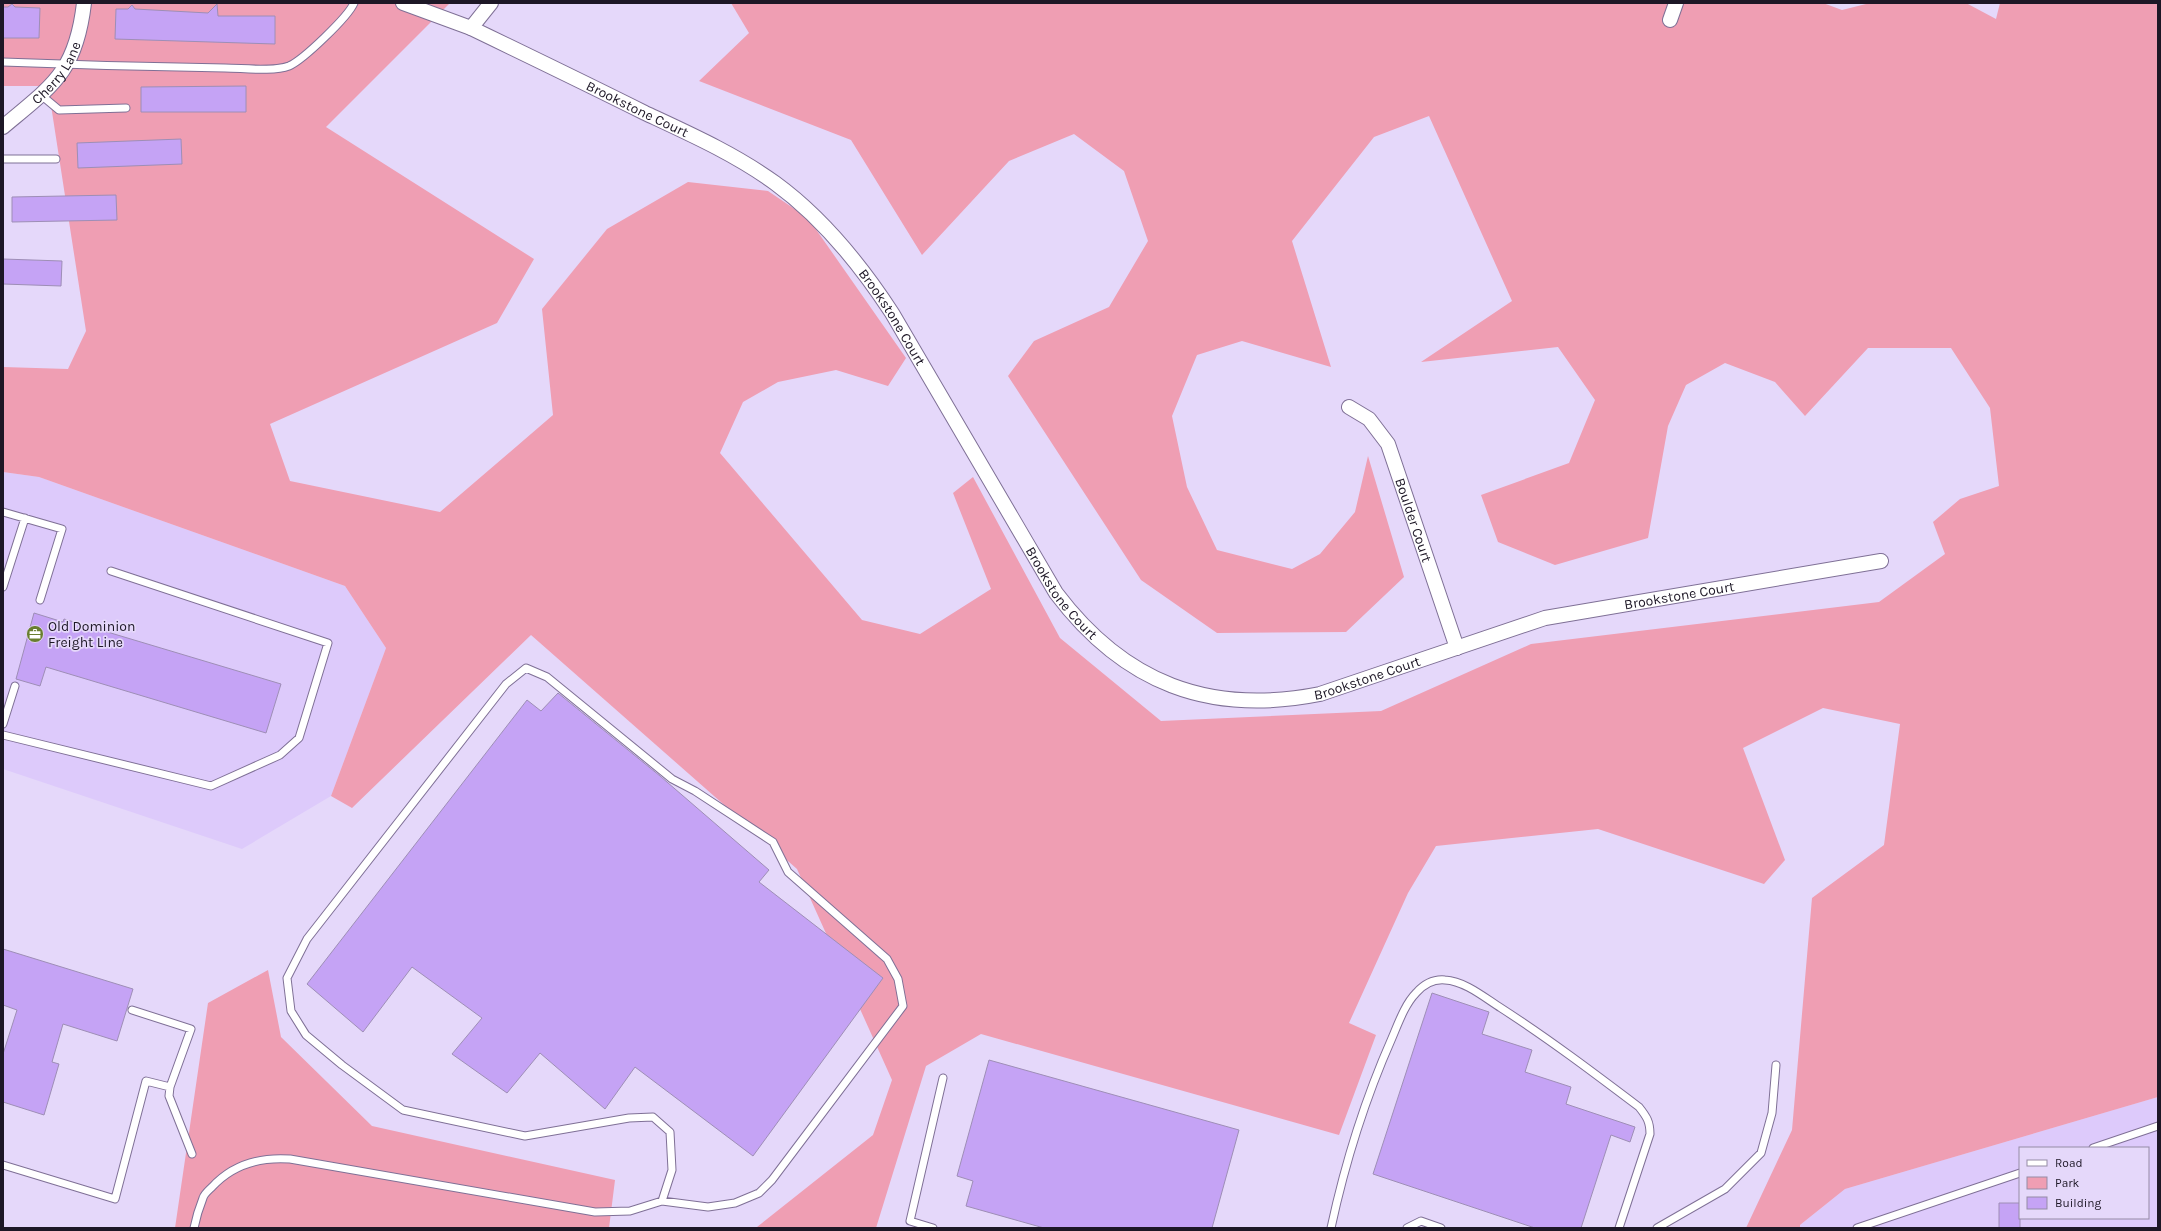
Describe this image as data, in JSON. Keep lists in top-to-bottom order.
{
  "streets": {
    "street": ["Cherry Lane", "Brookstone Court", "Boulder Court"]
  },
  "crossings": [
    ["Brookstone Court", "Boulder Court"]
  ],
  "places": {
    "office": ["Old Dominion Freight Line"]
  },
  "legend": ["Road", "Park", "Building"]
}
